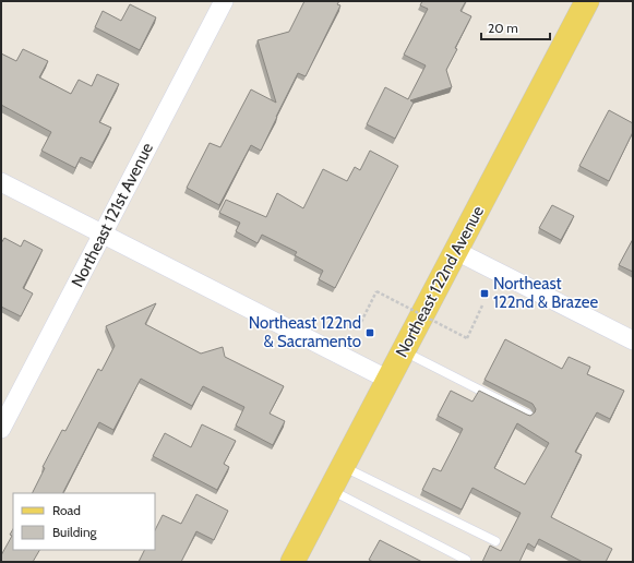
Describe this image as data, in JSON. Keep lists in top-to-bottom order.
{
  "streets": {
    "main road": ["Northeast 122nd Avenue"],
    "street": ["Northeast 121st Avenue"]
  },
  "places": {
    "transit": ["Northeast 122nd & Brazee", "Northeast 122nd & Sacramento"]
  },
  "legend": ["Road", "Building"],
  "scale_bar": "20 m"
}
